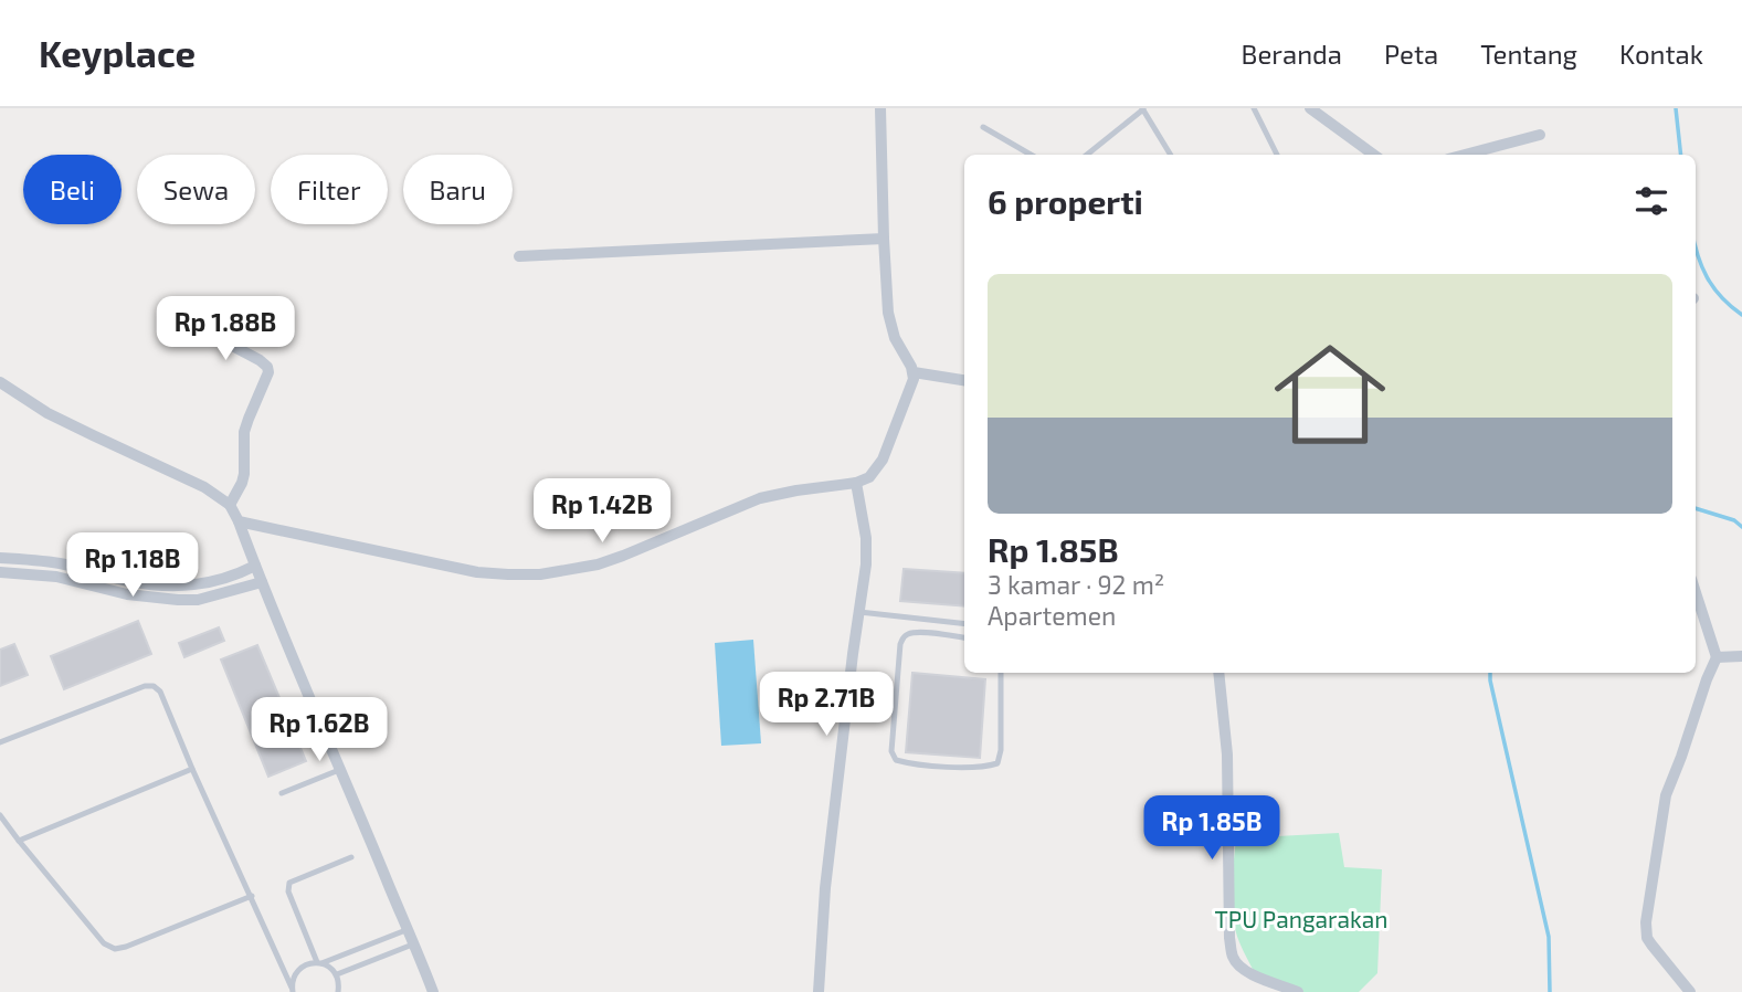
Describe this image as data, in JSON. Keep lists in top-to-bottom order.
{
  "parks": ["TPU Pangarakan"],
  "page": {
    "header": "Keyplace",
    "nav": [
      "Beranda",
      "Peta",
      "Tentang",
      "Kontak"
    ],
    "chip": [
      "Beli",
      "Sewa",
      "Filter",
      "Baru"
    ],
    "heading": "6 properti",
    "list": [
      {
        "name": "Rp 1.85B",
        "note": "3 kamar · 92 m² · Apartemen"
      }
    ],
    "price": [
      "Rp 1.88B",
      "Rp 1.42B",
      "Rp 1.18B",
      "Rp 2.71B",
      "Rp 1.62B",
      "Rp 1.85B"
    ]
  }
}
